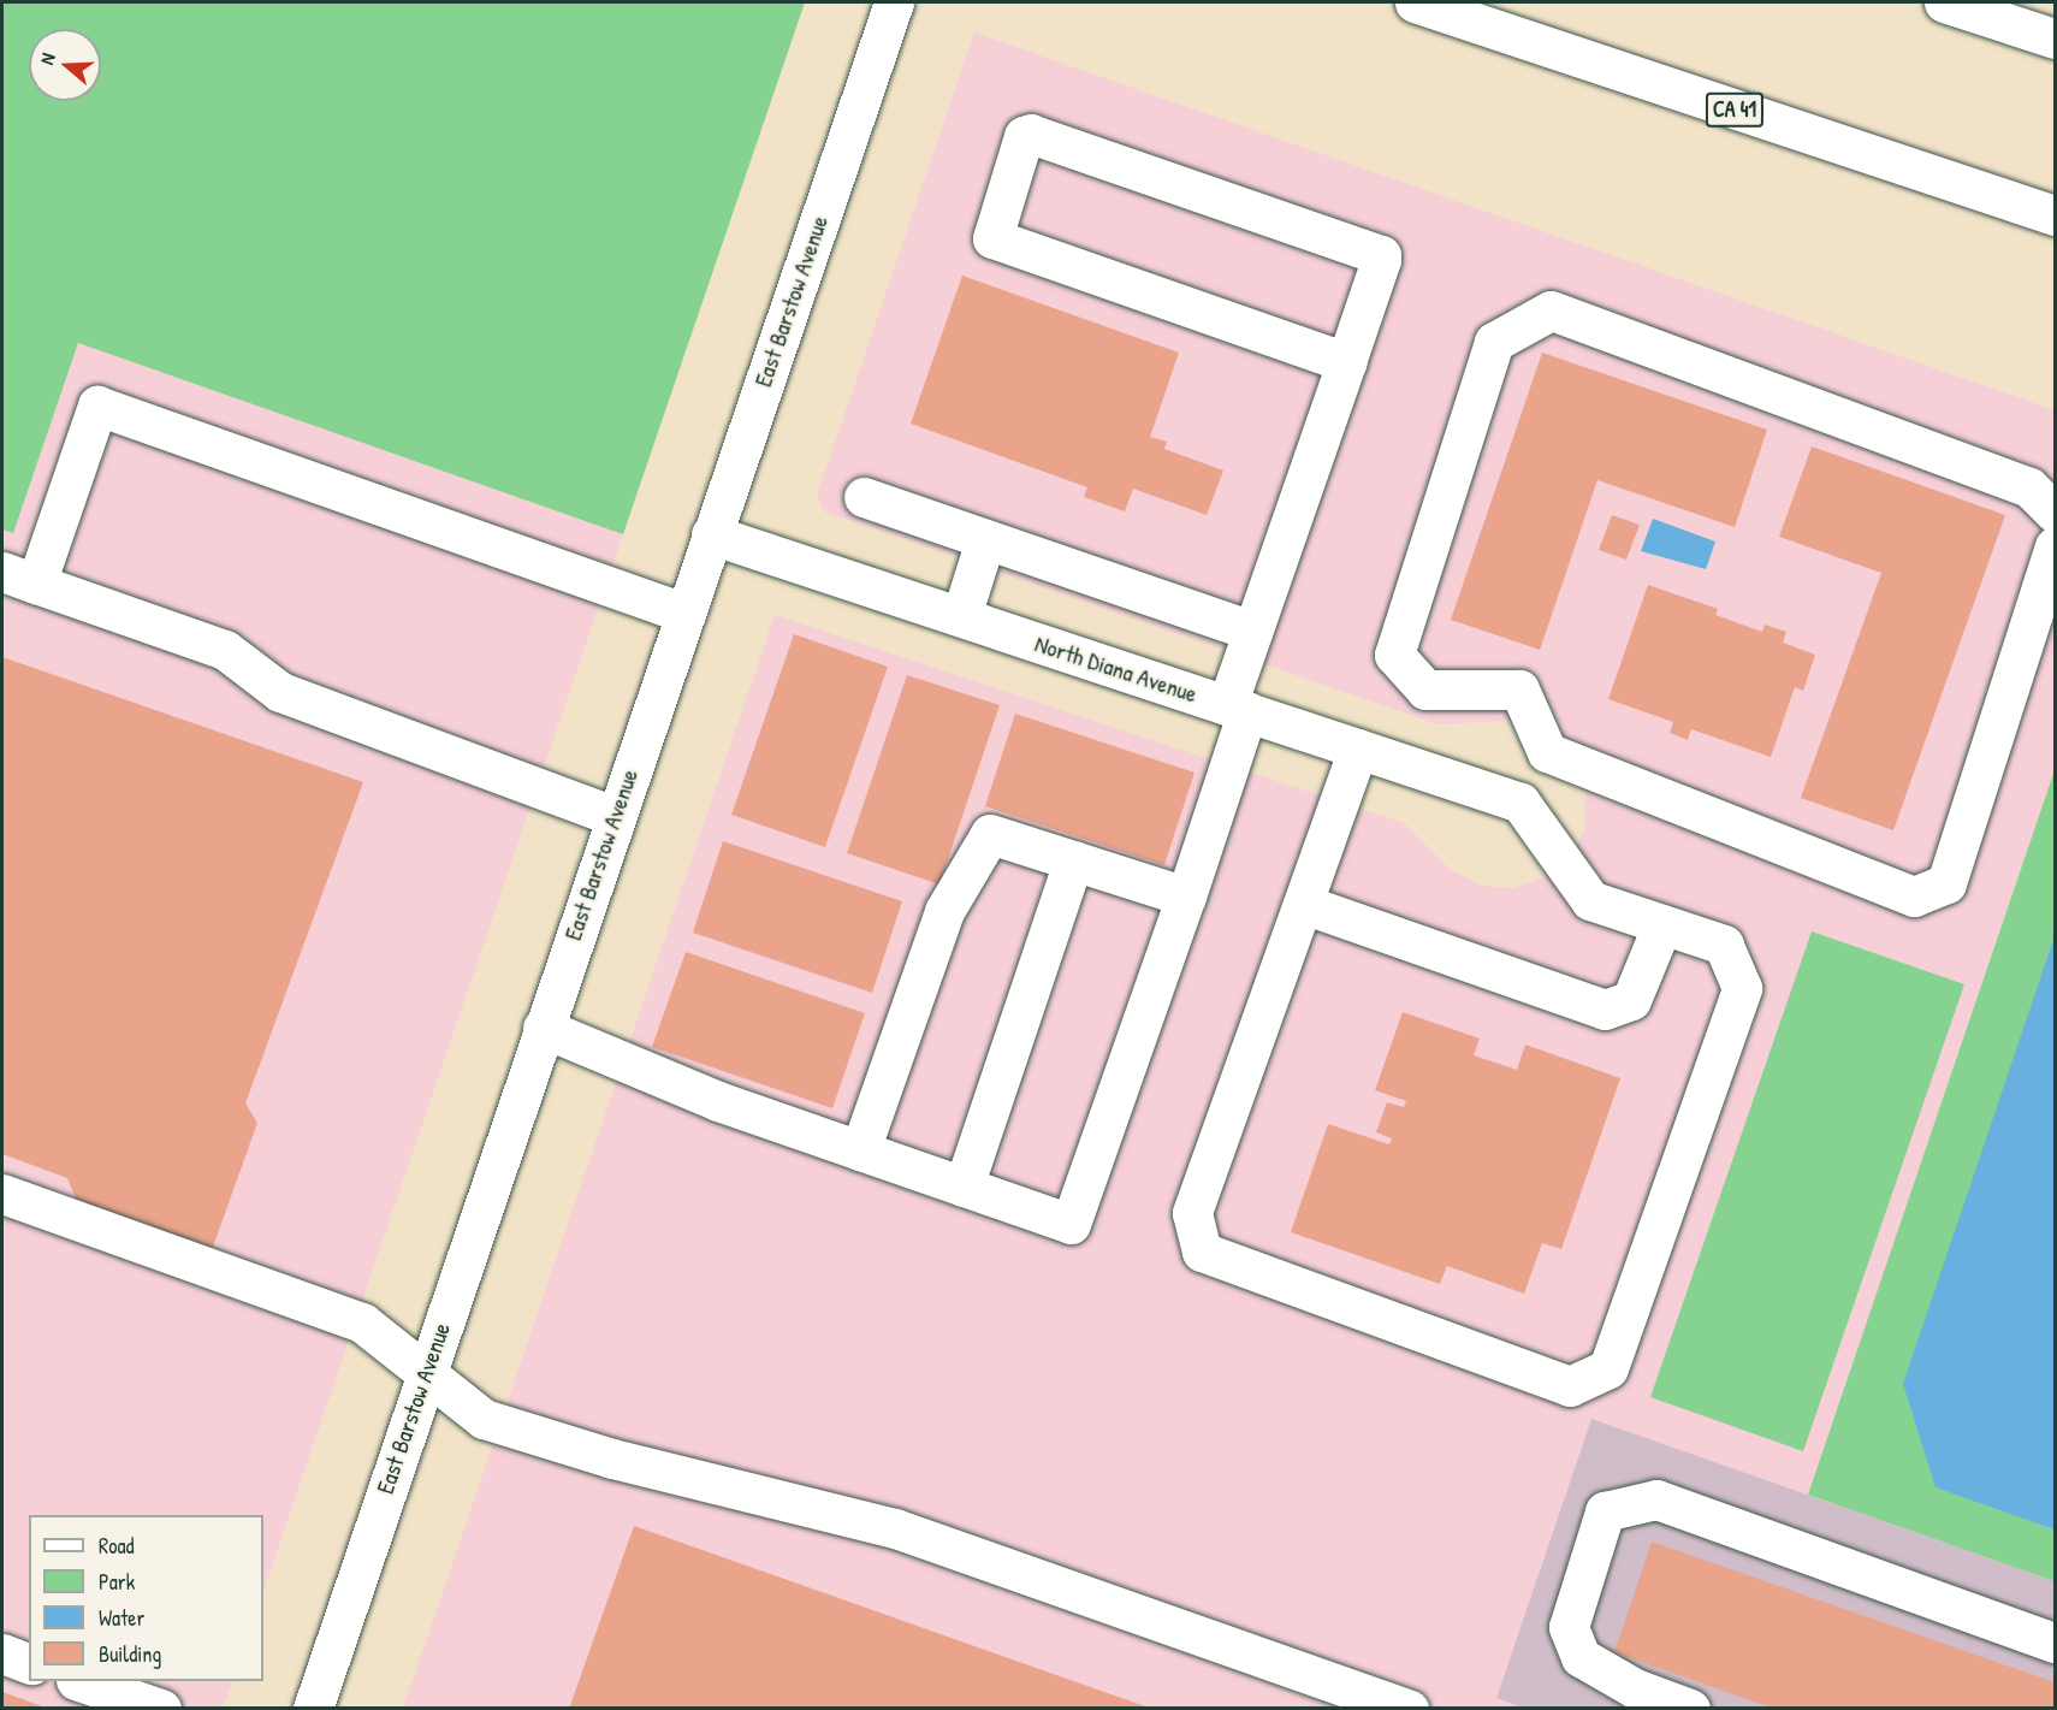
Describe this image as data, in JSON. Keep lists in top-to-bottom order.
{
  "streets": {
    "main road": ["CA 41", "East Barstow Avenue", "North Diana Avenue"]
  },
  "crossings": [
    ["East Barstow Avenue", "North Diana Avenue"]
  ],
  "legend": [
    "Road",
    "Park",
    "Water",
    "Building"
  ],
  "north": "left"
}
